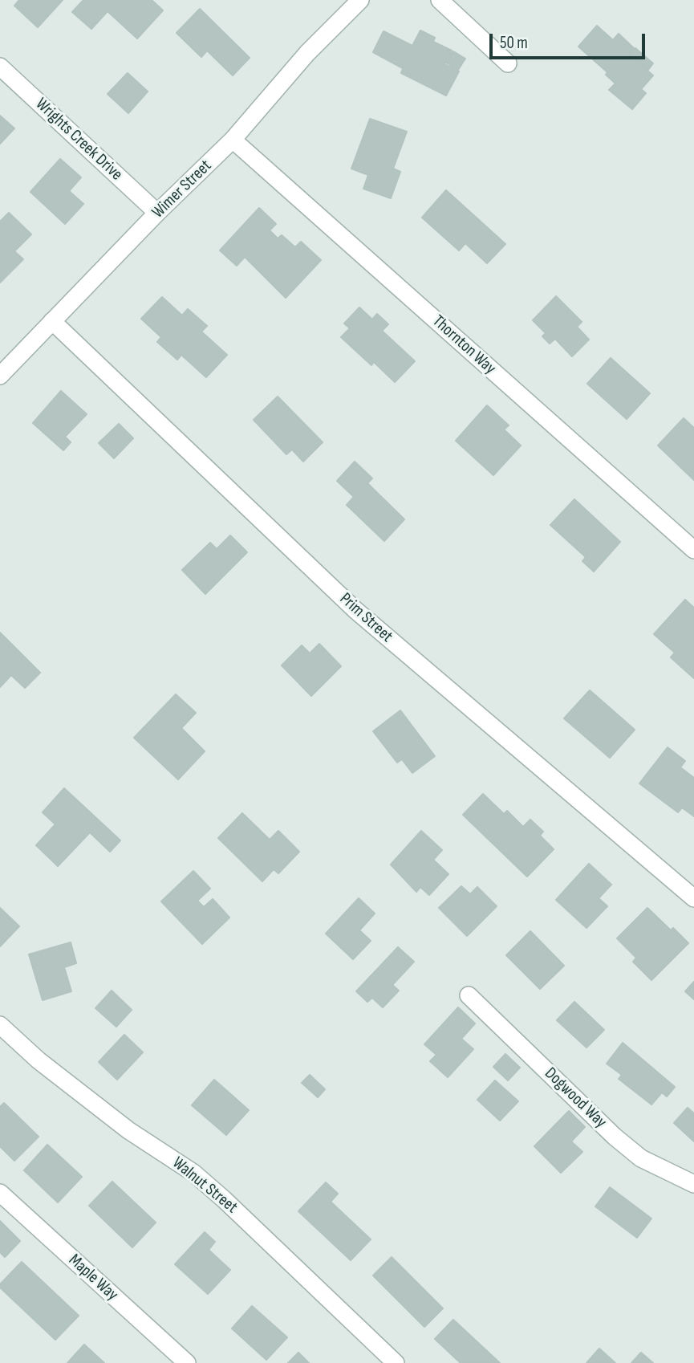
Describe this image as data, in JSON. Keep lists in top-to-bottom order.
{
  "streets": {
    "street": [
      "Wrights Creek Drive",
      "Wimer Street",
      "Thornton Way",
      "Prim Street",
      "Dogwood Way",
      "Walnut Street",
      "Maple Way"
    ]
  },
  "crossings": [
    ["Wrights Creek Drive", "Wimer Street"],
    ["Wimer Street", "Thornton Way"],
    ["Wimer Street", "Prim Street"]
  ],
  "scale_bar": "50 m"
}
